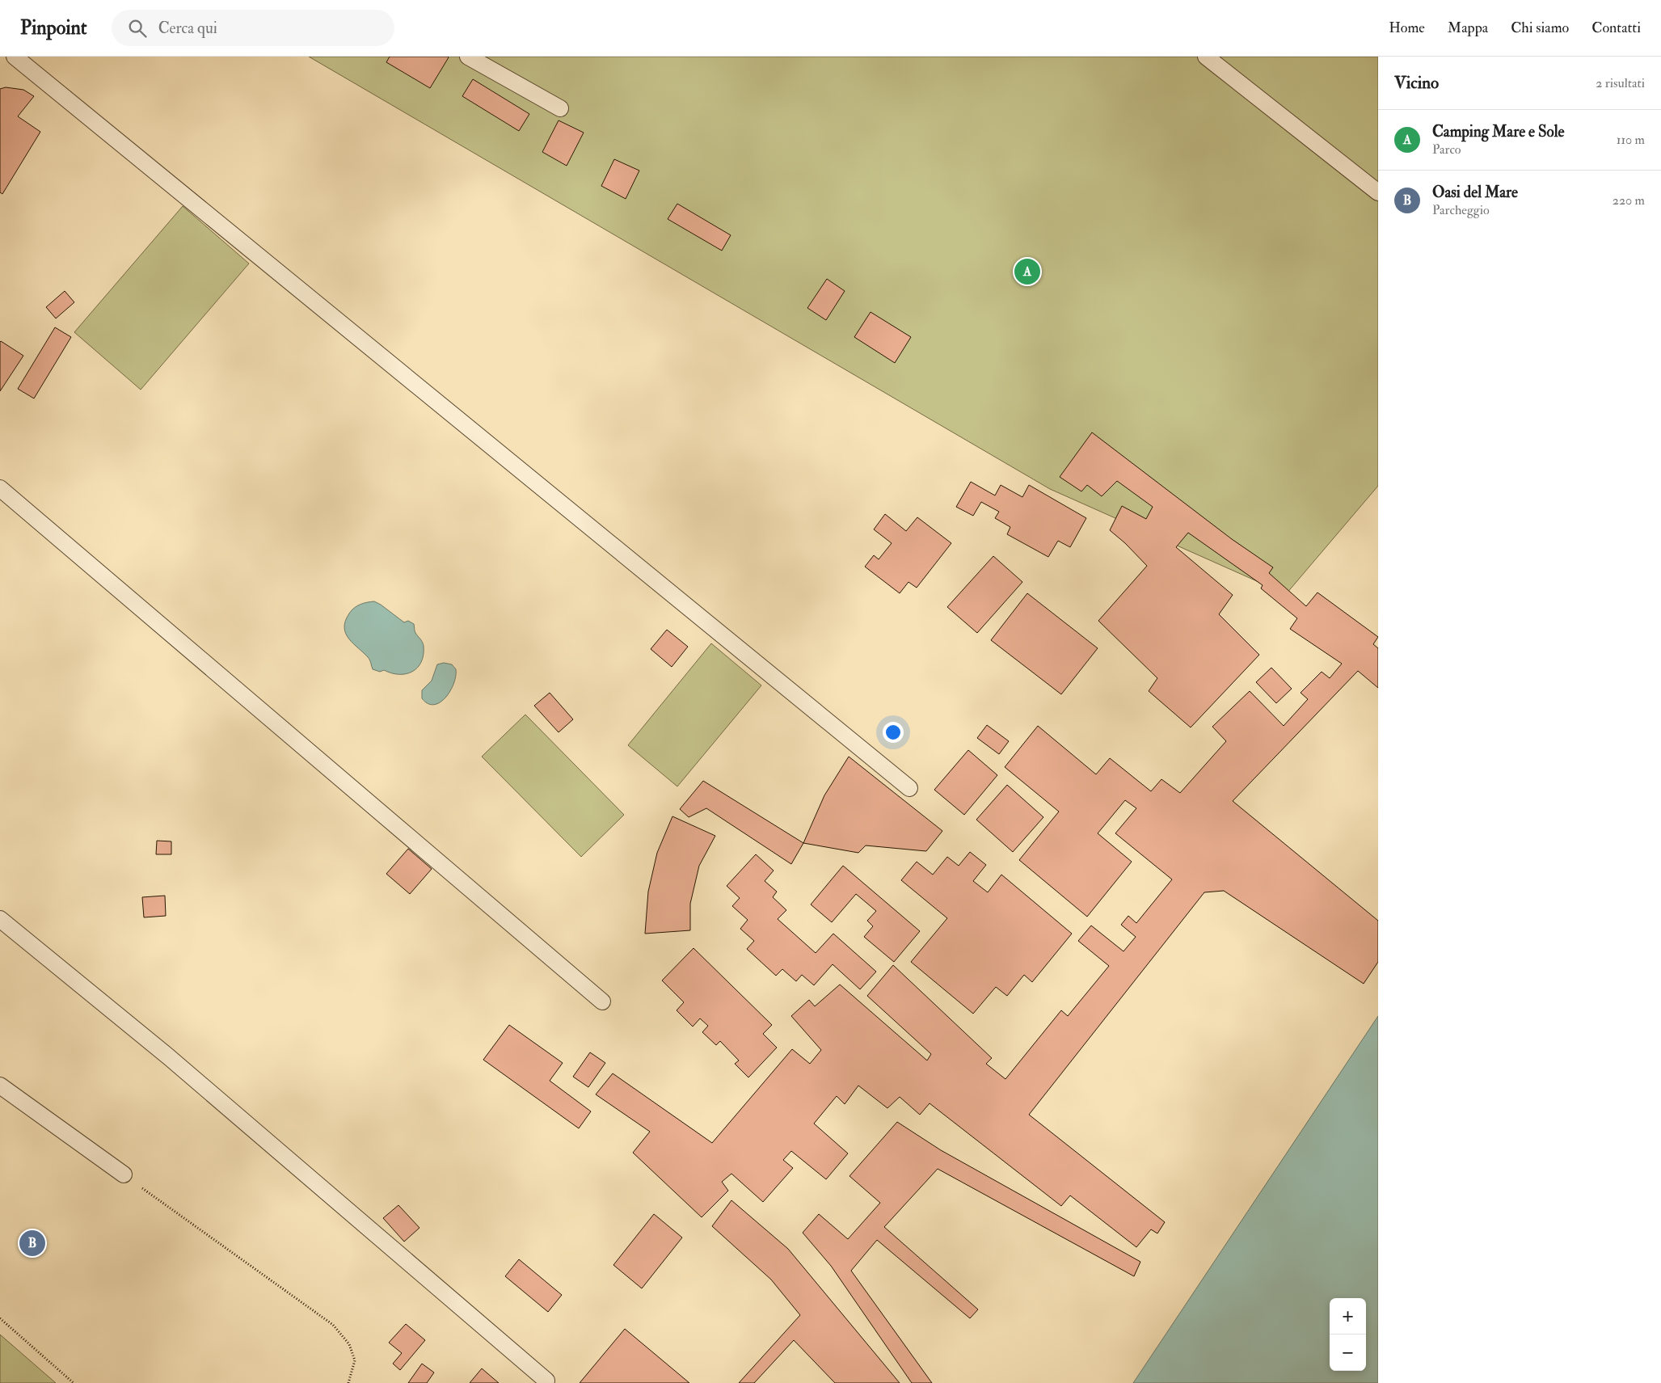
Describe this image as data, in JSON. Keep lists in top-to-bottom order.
{
  "page": {
    "header": "Pinpoint",
    "search": "Cerca qui",
    "nav": [
      "Home",
      "Mappa",
      "Chi siamo",
      "Contatti"
    ],
    "heading": ["Vicino", "2 risultati"],
    "list": [
      {
        "mark": "A",
        "name": "Camping Mare e Sole",
        "note": "Parco",
        "value": "110 m"
      },
      {
        "mark": "B",
        "name": "Oasi del Mare",
        "note": "Parcheggio",
        "value": "220 m"
      }
    ],
    "pins": ["A", "B"],
    "map_buttons": ["+", "−"]
  }
}
